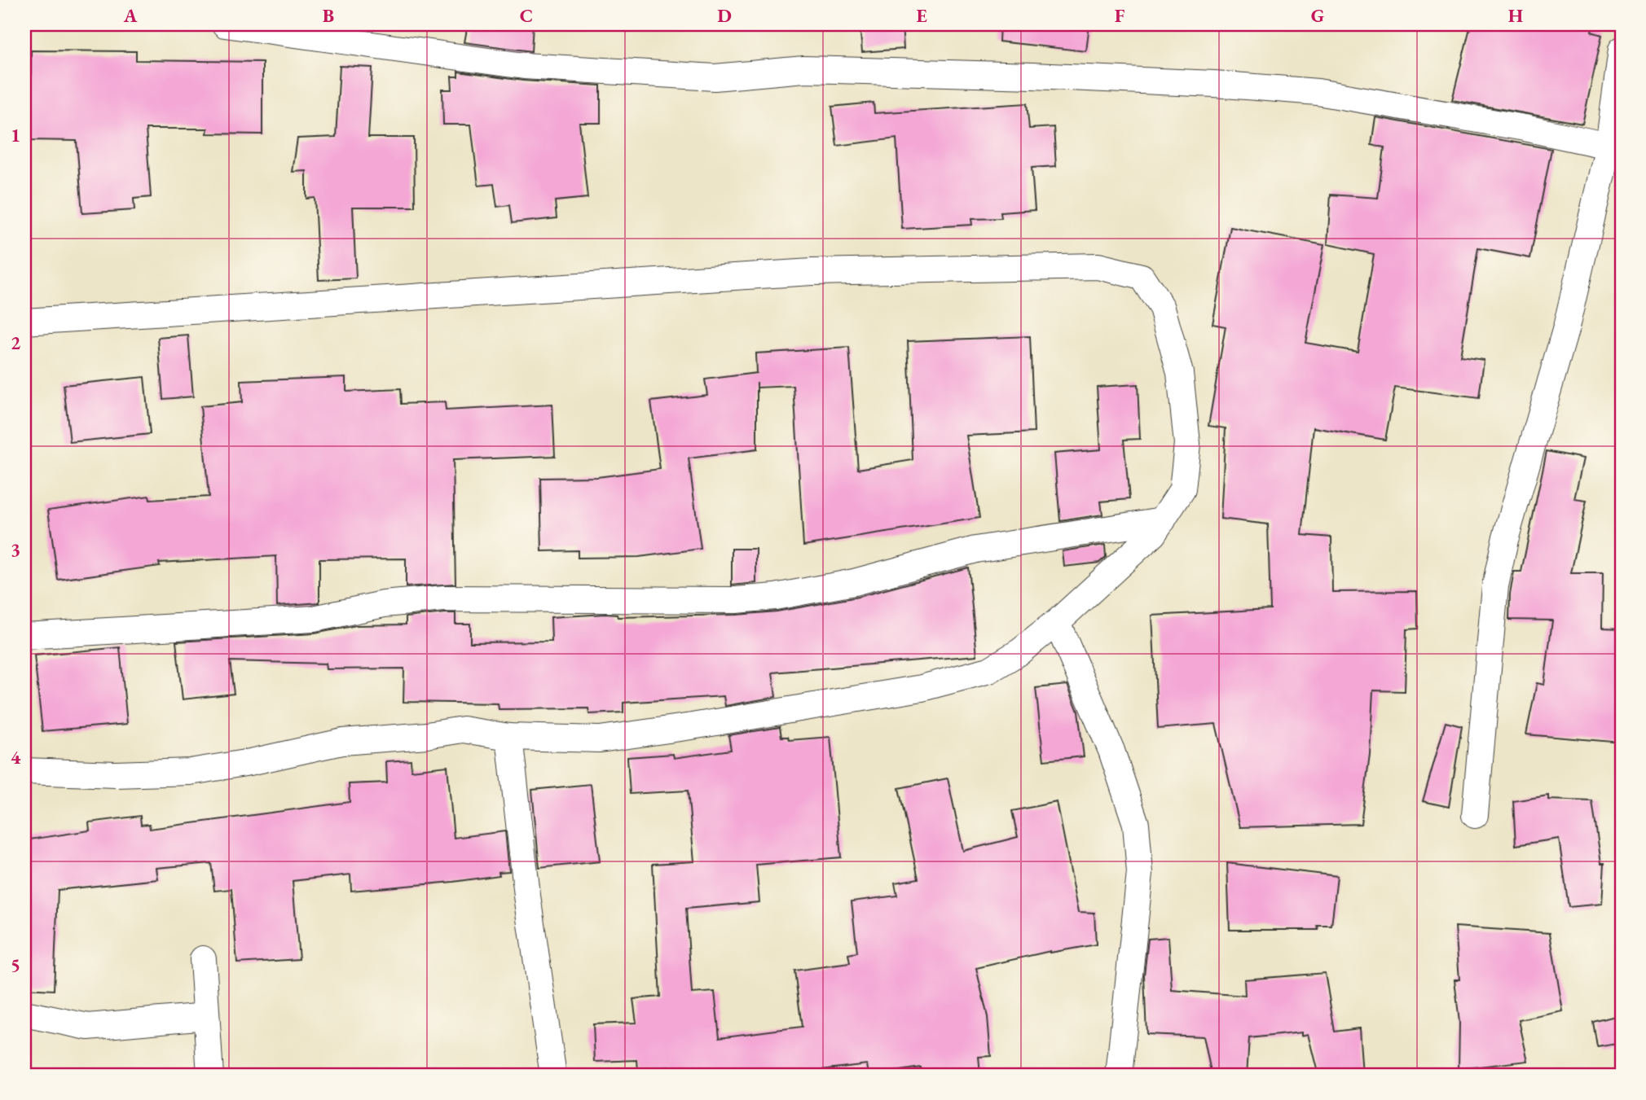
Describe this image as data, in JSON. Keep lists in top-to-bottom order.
{
  "grid": {
    "columns": [
      "A",
      "B",
      "C",
      "D",
      "E",
      "F",
      "G",
      "H"
    ],
    "rows": [
      "1",
      "2",
      "3",
      "4",
      "5"
    ]
  }
}
